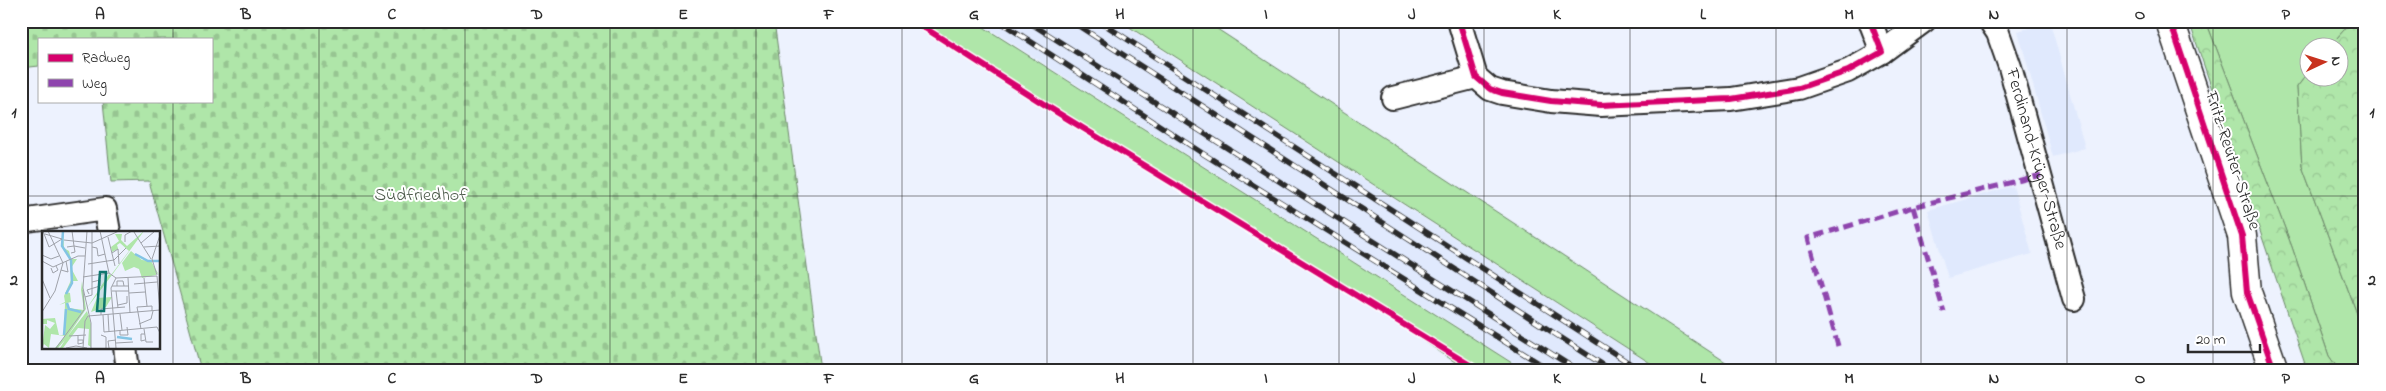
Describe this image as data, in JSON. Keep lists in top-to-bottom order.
{
  "streets": {
    "street": ["Ferdinand-Krüger-Straße", "Fritz-Reuter-Straße"]
  },
  "parks": ["Südfriedhof"],
  "legend": ["Radweg", "Weg"],
  "scale_bar": "20 m",
  "north": "right",
  "grid": {
    "columns": [
      "A",
      "B",
      "C",
      "D",
      "E",
      "F",
      "G",
      "H",
      "I",
      "J",
      "K",
      "L",
      "M",
      "N",
      "O",
      "P"
    ],
    "rows": ["1", "2"]
  }
}
